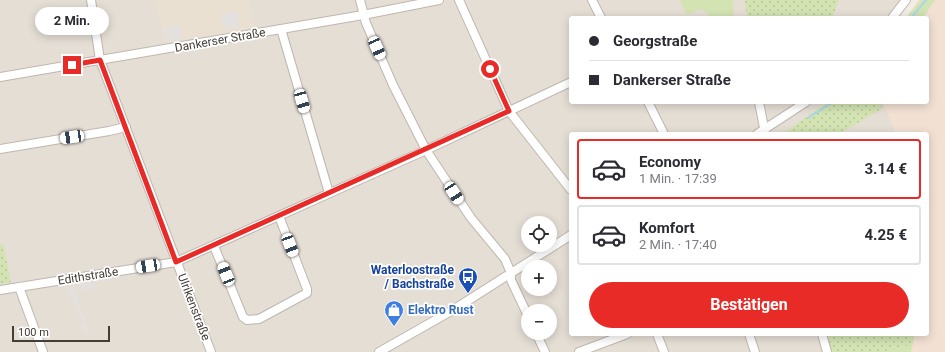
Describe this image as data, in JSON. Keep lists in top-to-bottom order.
{
  "streets": {
    "street": ["Dankerser Straße", "Edithstraße", "Ulrikenstraße"]
  },
  "crossings": [
    ["Dankerser Straße", "Ulrikenstraße"],
    ["Edithstraße", "Ulrikenstraße"]
  ],
  "places": {
    "bus stop": ["Waterloostraße / Bachstraße"],
    "shop": ["Elektro Rust"]
  },
  "scale_bar": "100 m",
  "page": {
    "bubble": "2 Min.",
    "banner": ["Georgstraße", "Dankerser Straße"],
    "list": [
      {
        "name": "Economy",
        "note": "1 Min. · 17:39",
        "value": "3.14 €"
      },
      {
        "name": "Komfort",
        "note": "2 Min. · 17:40",
        "value": "4.25 €"
      }
    ],
    "map_buttons": ["+", "−"],
    "buttons": "Bestätigen",
    "scale": "100 m"
  }
}
